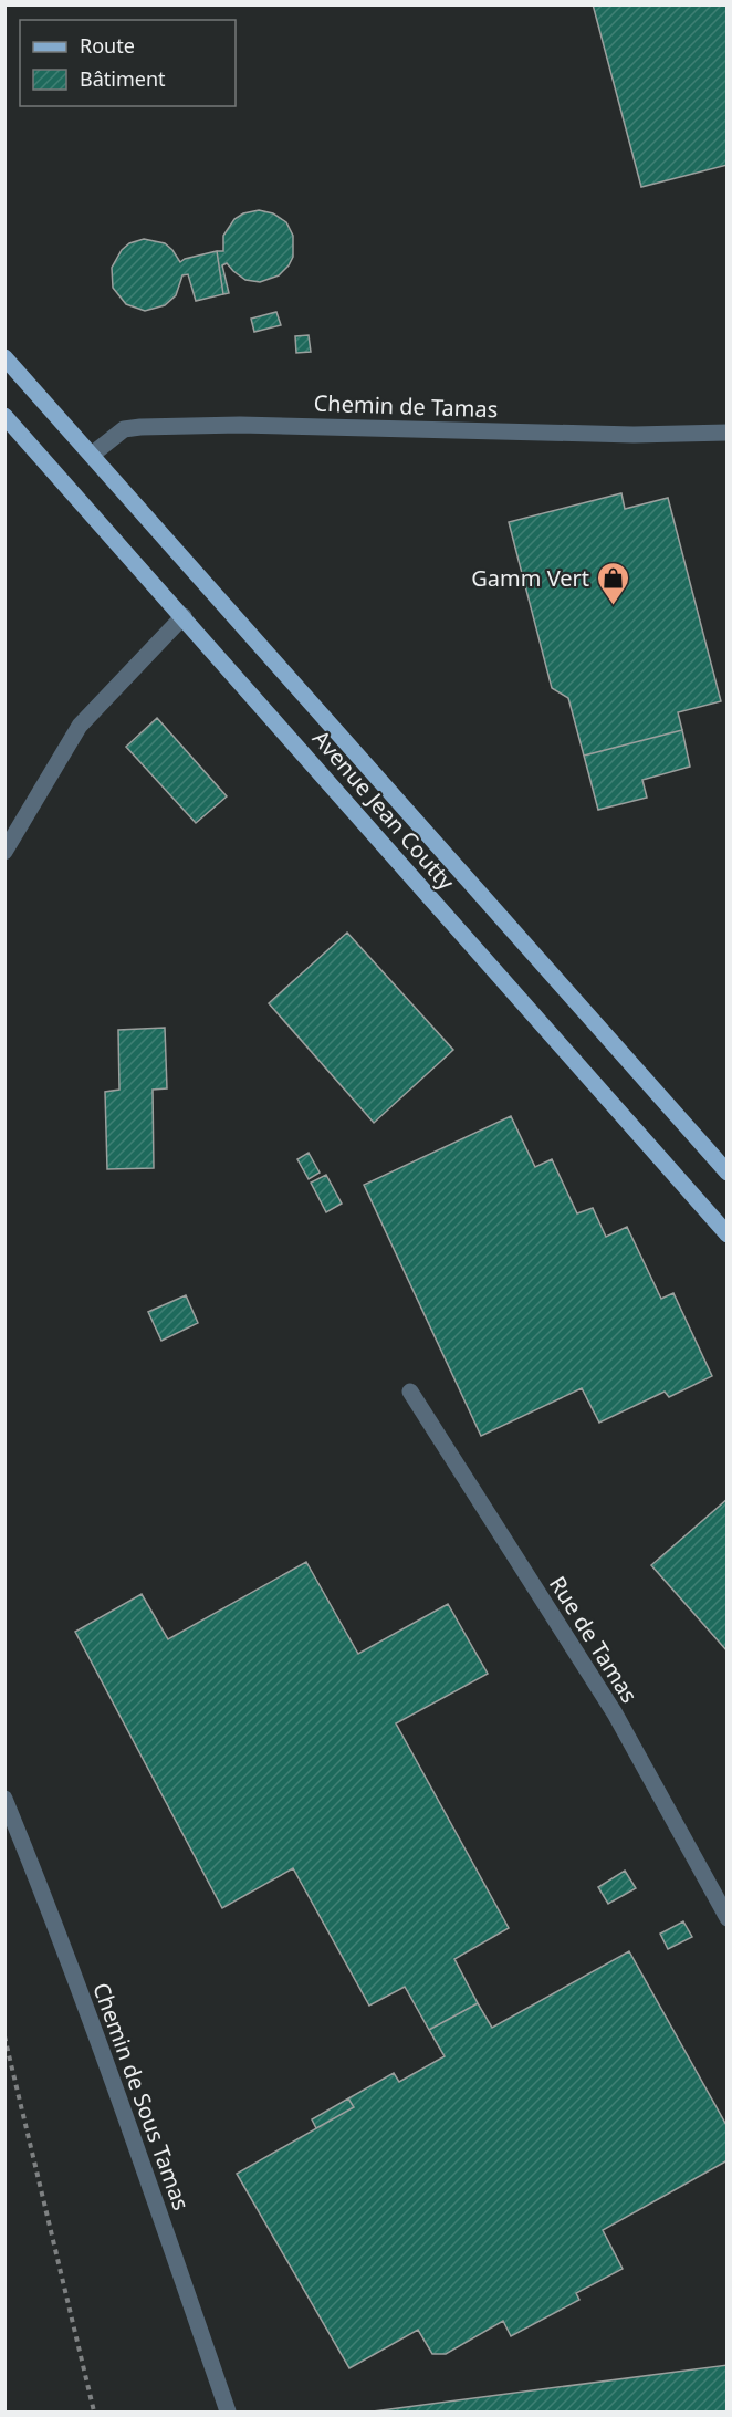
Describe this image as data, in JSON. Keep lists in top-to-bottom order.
{
  "streets": {
    "main road": ["Avenue Jean Coutty"],
    "street": ["Chemin de Tamas", "Rue de Tamas", "Chemin de Sous Tamas"]
  },
  "crossings": [
    ["Chemin de Tamas", "Avenue Jean Coutty"]
  ],
  "places": {
    "shop": ["Gamm Vert"]
  },
  "legend": ["Route", "Bâtiment"]
}
